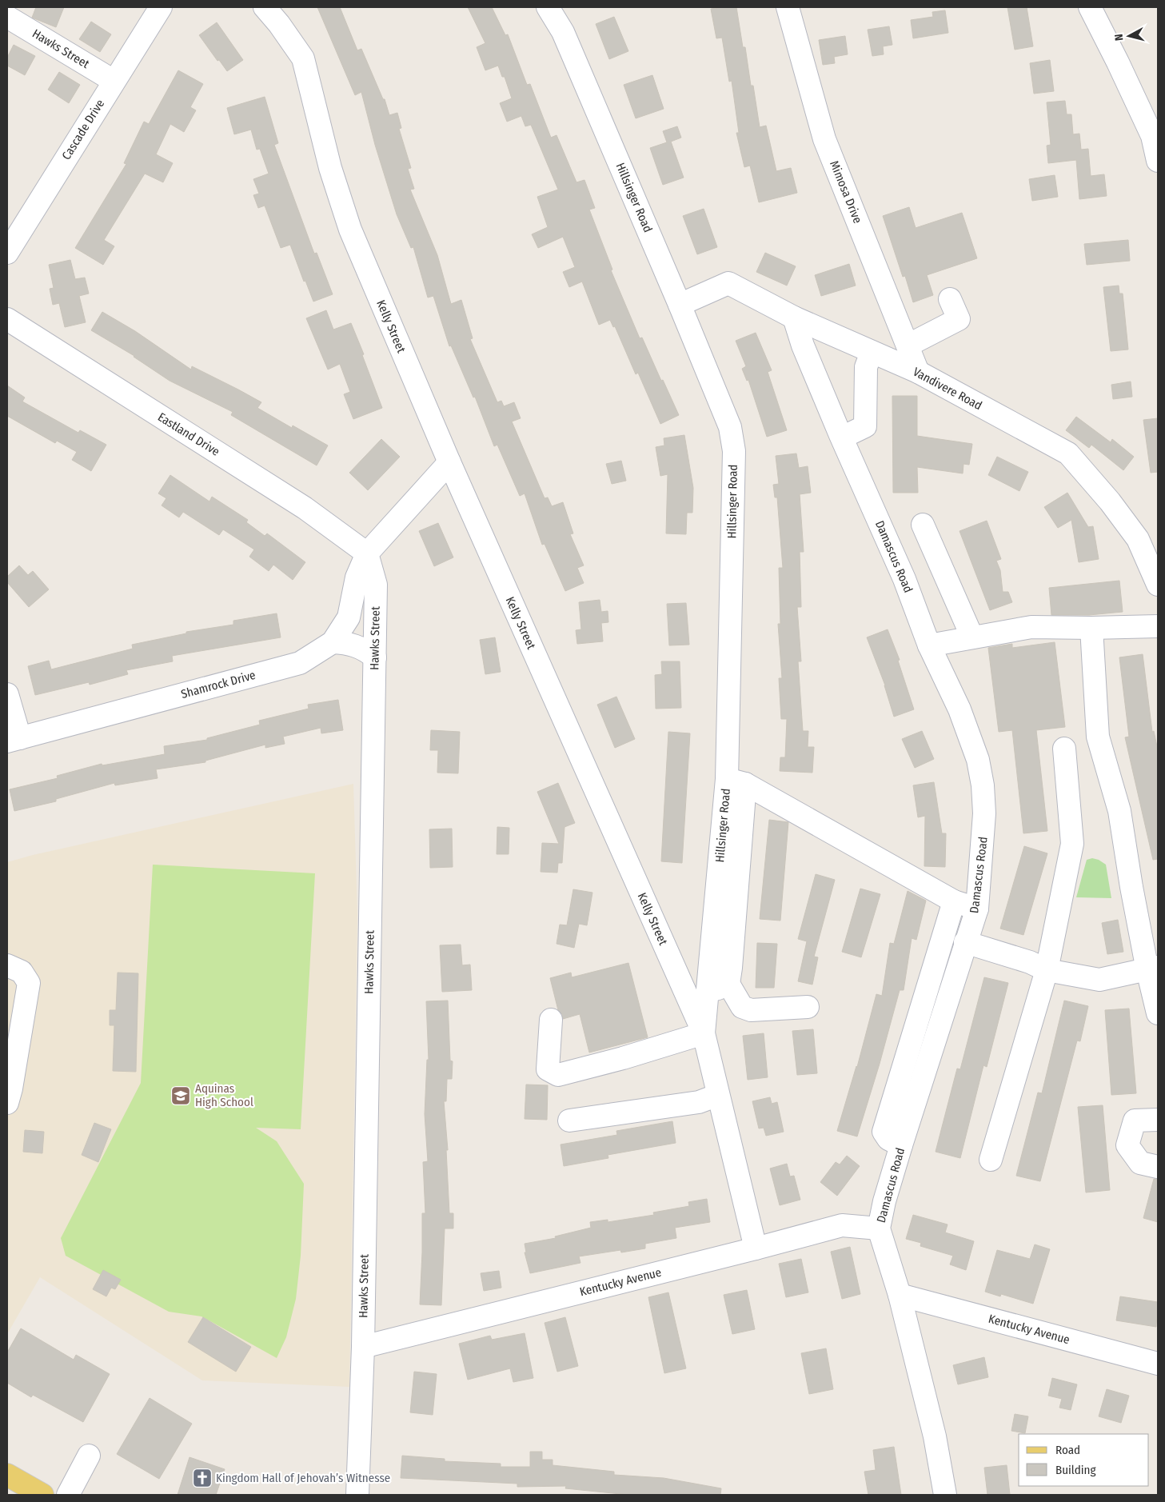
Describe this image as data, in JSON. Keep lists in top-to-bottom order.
{
  "streets": {
    "street": [
      "Hawks Street",
      "Cascade Drive",
      "Mimosa Drive",
      "Hillsinger Road",
      "Kelly Street",
      "Vandivere Road",
      "Eastland Drive",
      "Damascus Road",
      "Shamrock Drive",
      "Kentucky Avenue"
    ]
  },
  "crossings": [
    ["Hawks Street", "Cascade Drive"],
    ["Hawks Street", "Eastland Drive"],
    ["Hawks Street", "Shamrock Drive"],
    ["Hawks Street", "Kentucky Avenue"],
    ["Mimosa Drive", "Vandivere Road"],
    ["Hillsinger Road", "Kelly Street"],
    ["Hillsinger Road", "Vandivere Road"],
    ["Kelly Street", "Kentucky Avenue"],
    ["Vandivere Road", "Damascus Road"],
    ["Eastland Drive", "Shamrock Drive"],
    ["Damascus Road", "Kentucky Avenue"]
  ],
  "places": {
    "school or university": ["Aquinas High School"],
    "church": ["Kingdom Hall of Jehovah’s Witnesse"]
  },
  "legend": ["Road", "Building"],
  "north": "left"
}
